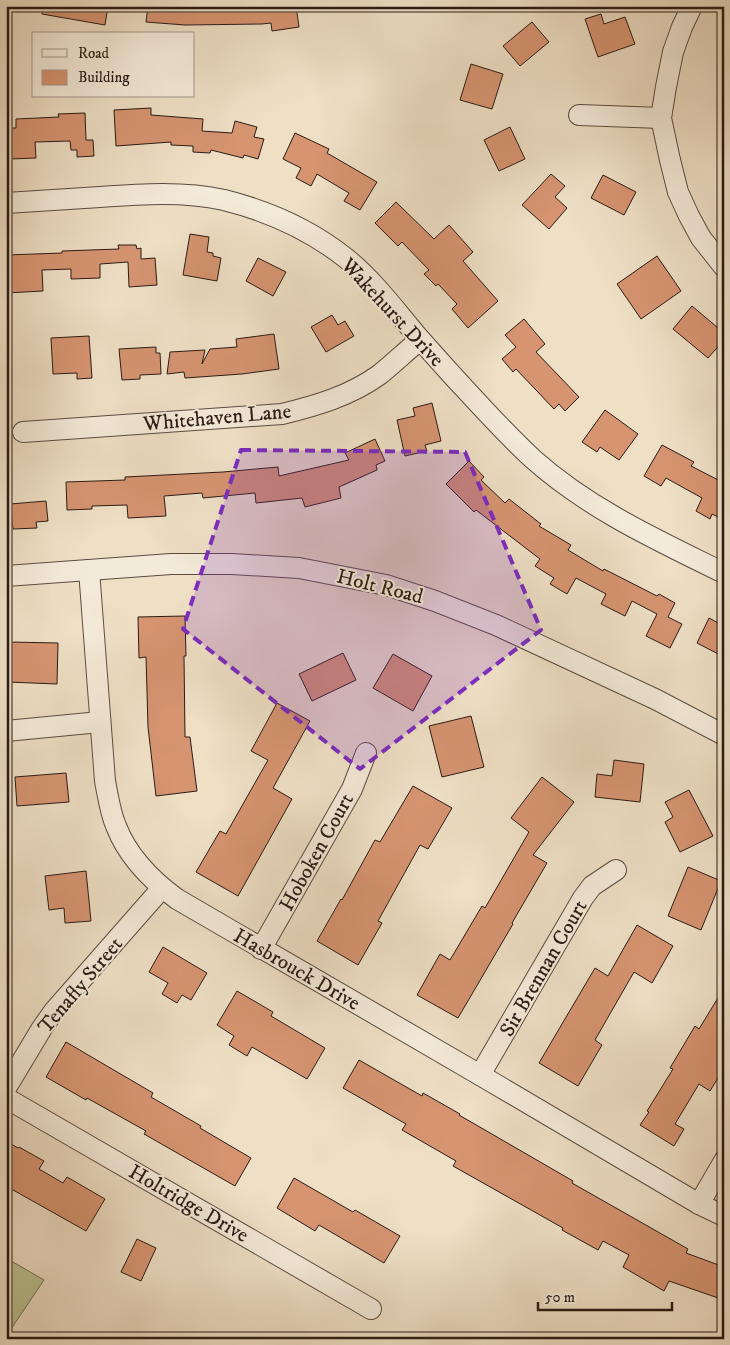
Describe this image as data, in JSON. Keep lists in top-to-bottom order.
{
  "streets": {
    "street": [
      "Wakehurst Drive",
      "Whitehaven Lane",
      "Holt Road",
      "Hoboken Court",
      "Sir Brennan Court",
      "Hasbrouck Drive",
      "Tenafly Street",
      "Holtridge Drive"
    ]
  },
  "crossings": [
    ["Wakehurst Drive", "Whitehaven Lane"],
    ["Holt Road", "Hasbrouck Drive"],
    ["Hoboken Court", "Hasbrouck Drive"],
    ["Sir Brennan Court", "Hasbrouck Drive"],
    ["Hasbrouck Drive", "Tenafly Street"]
  ],
  "legend": ["Road", "Building"],
  "scale_bar": "50 m"
}
